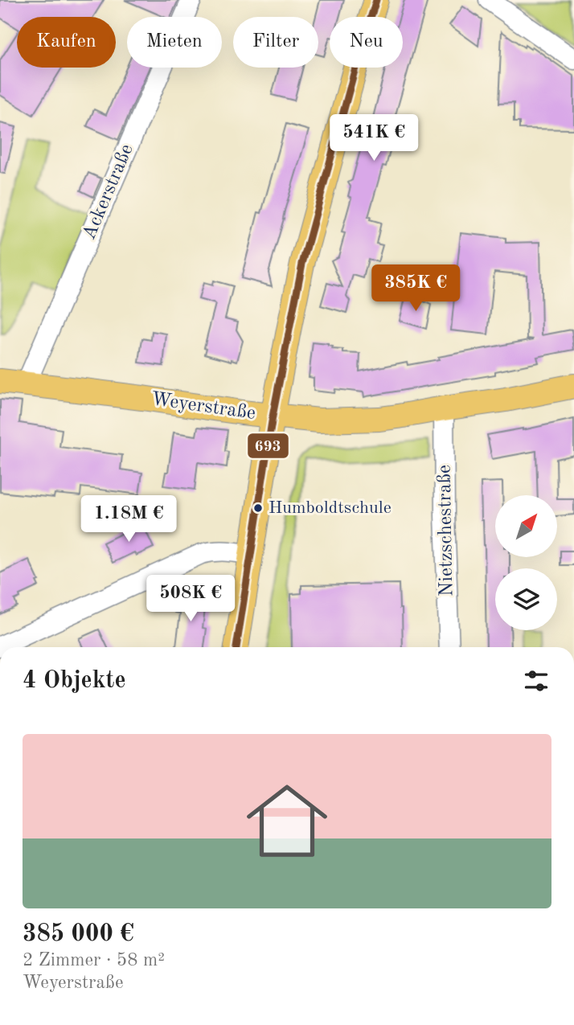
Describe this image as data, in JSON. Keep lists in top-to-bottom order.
{
  "streets": {
    "main road": ["Weyerstraße"],
    "street": ["Ackerstraße", "Nietzschestraße"]
  },
  "crossings": [
    ["Ackerstraße", "Weyerstraße"],
    ["Weyerstraße", "Nietzschestraße"]
  ],
  "places": ["Humboldtschule"],
  "lines": ["transit line 693"],
  "north": "top right",
  "page": {
    "chip": [
      "Kaufen",
      "Mieten",
      "Filter",
      "Neu"
    ],
    "price": [
      "541K €",
      "385K €",
      "1.18M €",
      "508K €"
    ],
    "heading": "4 Objekte",
    "list": [
      {
        "name": "385 000 €",
        "note": "2 Zimmer · 58 m² · Weyerstraße"
      }
    ]
  }
}
